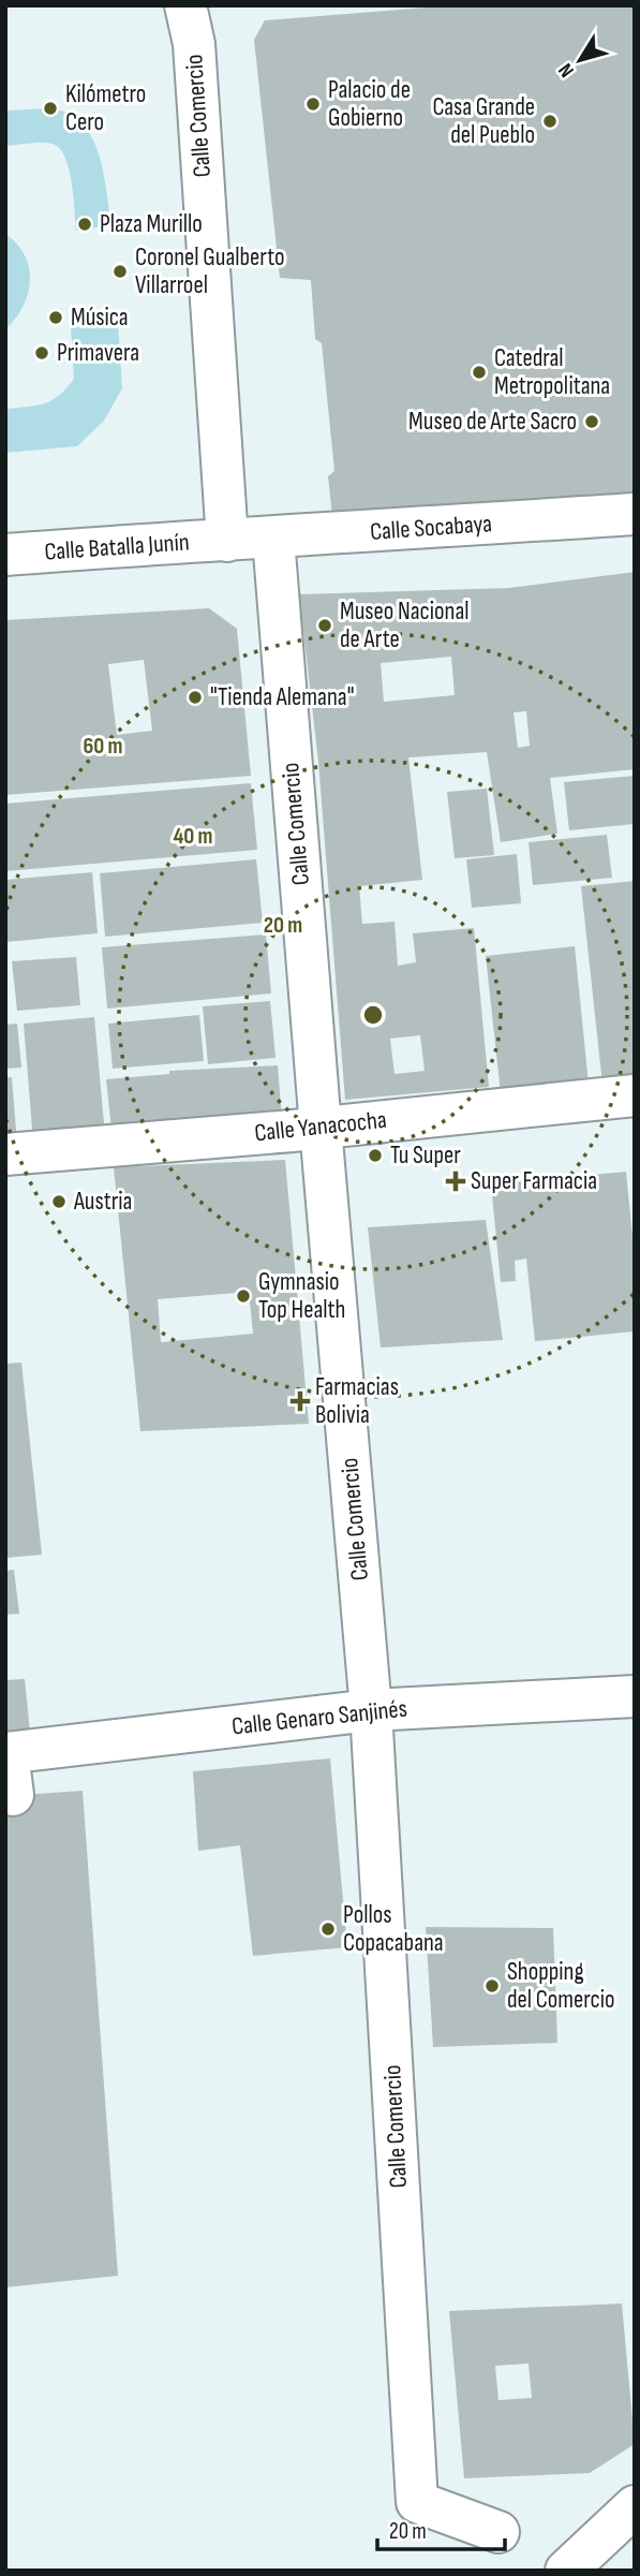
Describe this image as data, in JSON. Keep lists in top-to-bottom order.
{
  "streets": {
    "street": [
      "Calle Comercio",
      "Calle Socabaya",
      "Calle Batalla Junín",
      "Calle Yanacocha",
      "Calle Genaro Sanjinés"
    ]
  },
  "crossings": [
    ["Calle Comercio", "Calle Socabaya"],
    ["Calle Comercio", "Calle Batalla Junín"],
    ["Calle Comercio", "Calle Yanacocha"],
    ["Calle Comercio", "Calle Genaro Sanjinés"],
    ["Calle Socabaya", "Calle Batalla Junín"]
  ],
  "places": {
    "other": [
      "Palacio de Gobierno",
      "Kilómetro Cero",
      "Casa Grande del Pueblo",
      "Plaza Murillo",
      "Coronel Gualberto Villarroel",
      "Música",
      "Primavera",
      "Catedral Metropolitana",
      "Museo de Arte Sacro",
      "Museo Nacional de Arte",
      "\"Tienda Alemana\"",
      "Tu Super",
      "Austria",
      "Gymnasio Top Health",
      "Pollos Copacabana",
      "Shopping del Comercio"
    ],
    "health": ["Super Farmacia", "Farmacias Bolivia"]
  },
  "scale_bar": "20 m",
  "north": "bottom left",
  "rings": ["60 m", "40 m", "20 m"]
}
